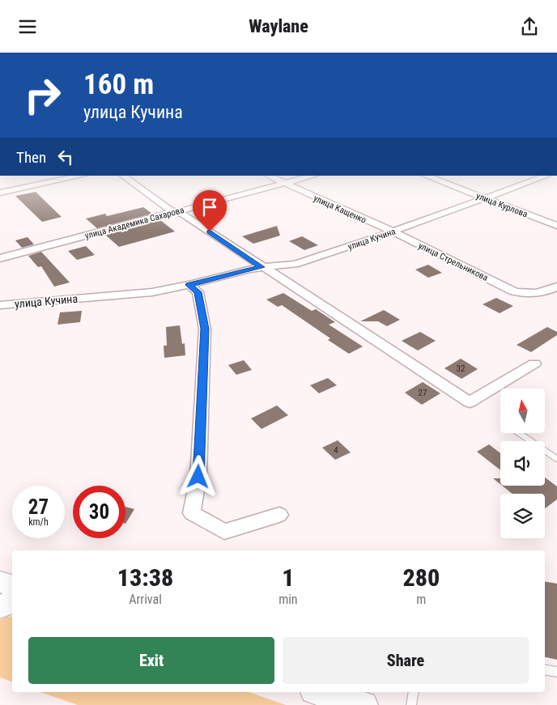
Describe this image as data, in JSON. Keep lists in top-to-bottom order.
{
  "streets": {
    "street": [
      "улица Курлова",
      "улица Кащенко",
      "улица Академика Сахарова",
      "улица Кучина",
      "улица Стрельникова"
    ]
  },
  "crossings": [
    ["улица Курлова", "улица Кучина"],
    ["улица Кащенко", "улица Академика Сахарова"],
    ["улица Кащенко", "улица Кучина"],
    ["улица Кащенко", "улица Стрельникова"],
    ["улица Кучина", "улица Стрельникова"]
  ],
  "house_numbers": ["32", "27", "4"],
  "north": "top",
  "page": {
    "header": "Waylane",
    "turn": ["160 m", "улица Кучина"],
    "then": "Then",
    "speed": "27 km/h",
    "limit": "30",
    "eta": [
      "13:38",
      "Arrival",
      "1",
      "min",
      "280",
      "m"
    ],
    "buttons": ["Exit", "Share"]
  }
}
